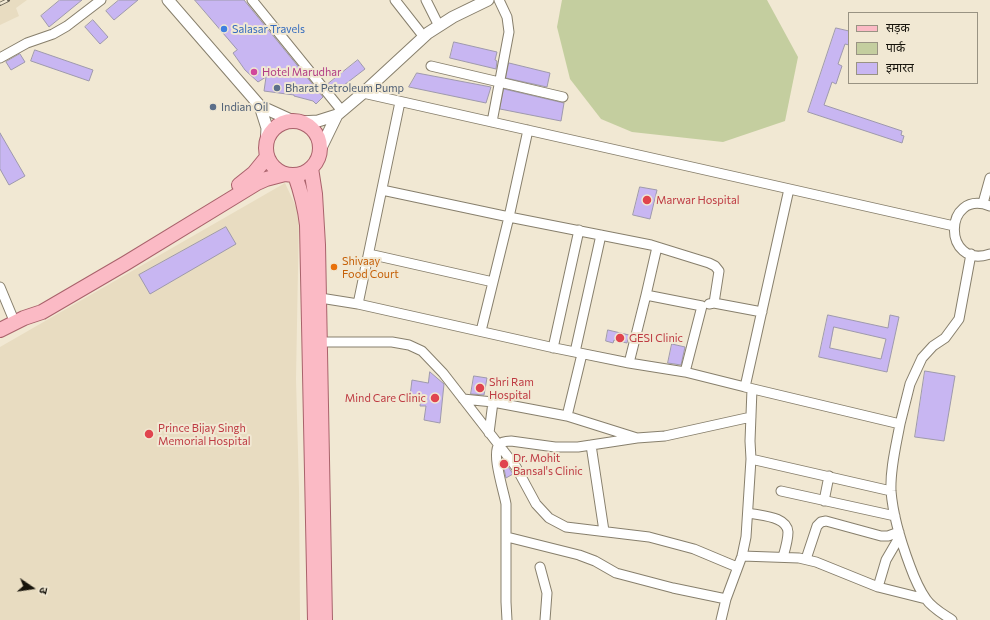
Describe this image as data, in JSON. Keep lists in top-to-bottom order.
{
  "places": [
    "Salasar Travels",
    "Hotel Marudhar",
    "Bharat Petroleum Pump",
    "Indian Oil",
    "Marwar Hospital",
    "Shivaay Food Court",
    "GESI Clinic",
    "Shri Ram Hospital",
    "Mind Care Clinic",
    "Prince Bijay Singh Memorial Hospital",
    "Dr. Mohit Bansal's Clinic"
  ],
  "legend": ["सड़क", "पार्क", "इमारत"],
  "north": "right"
}
